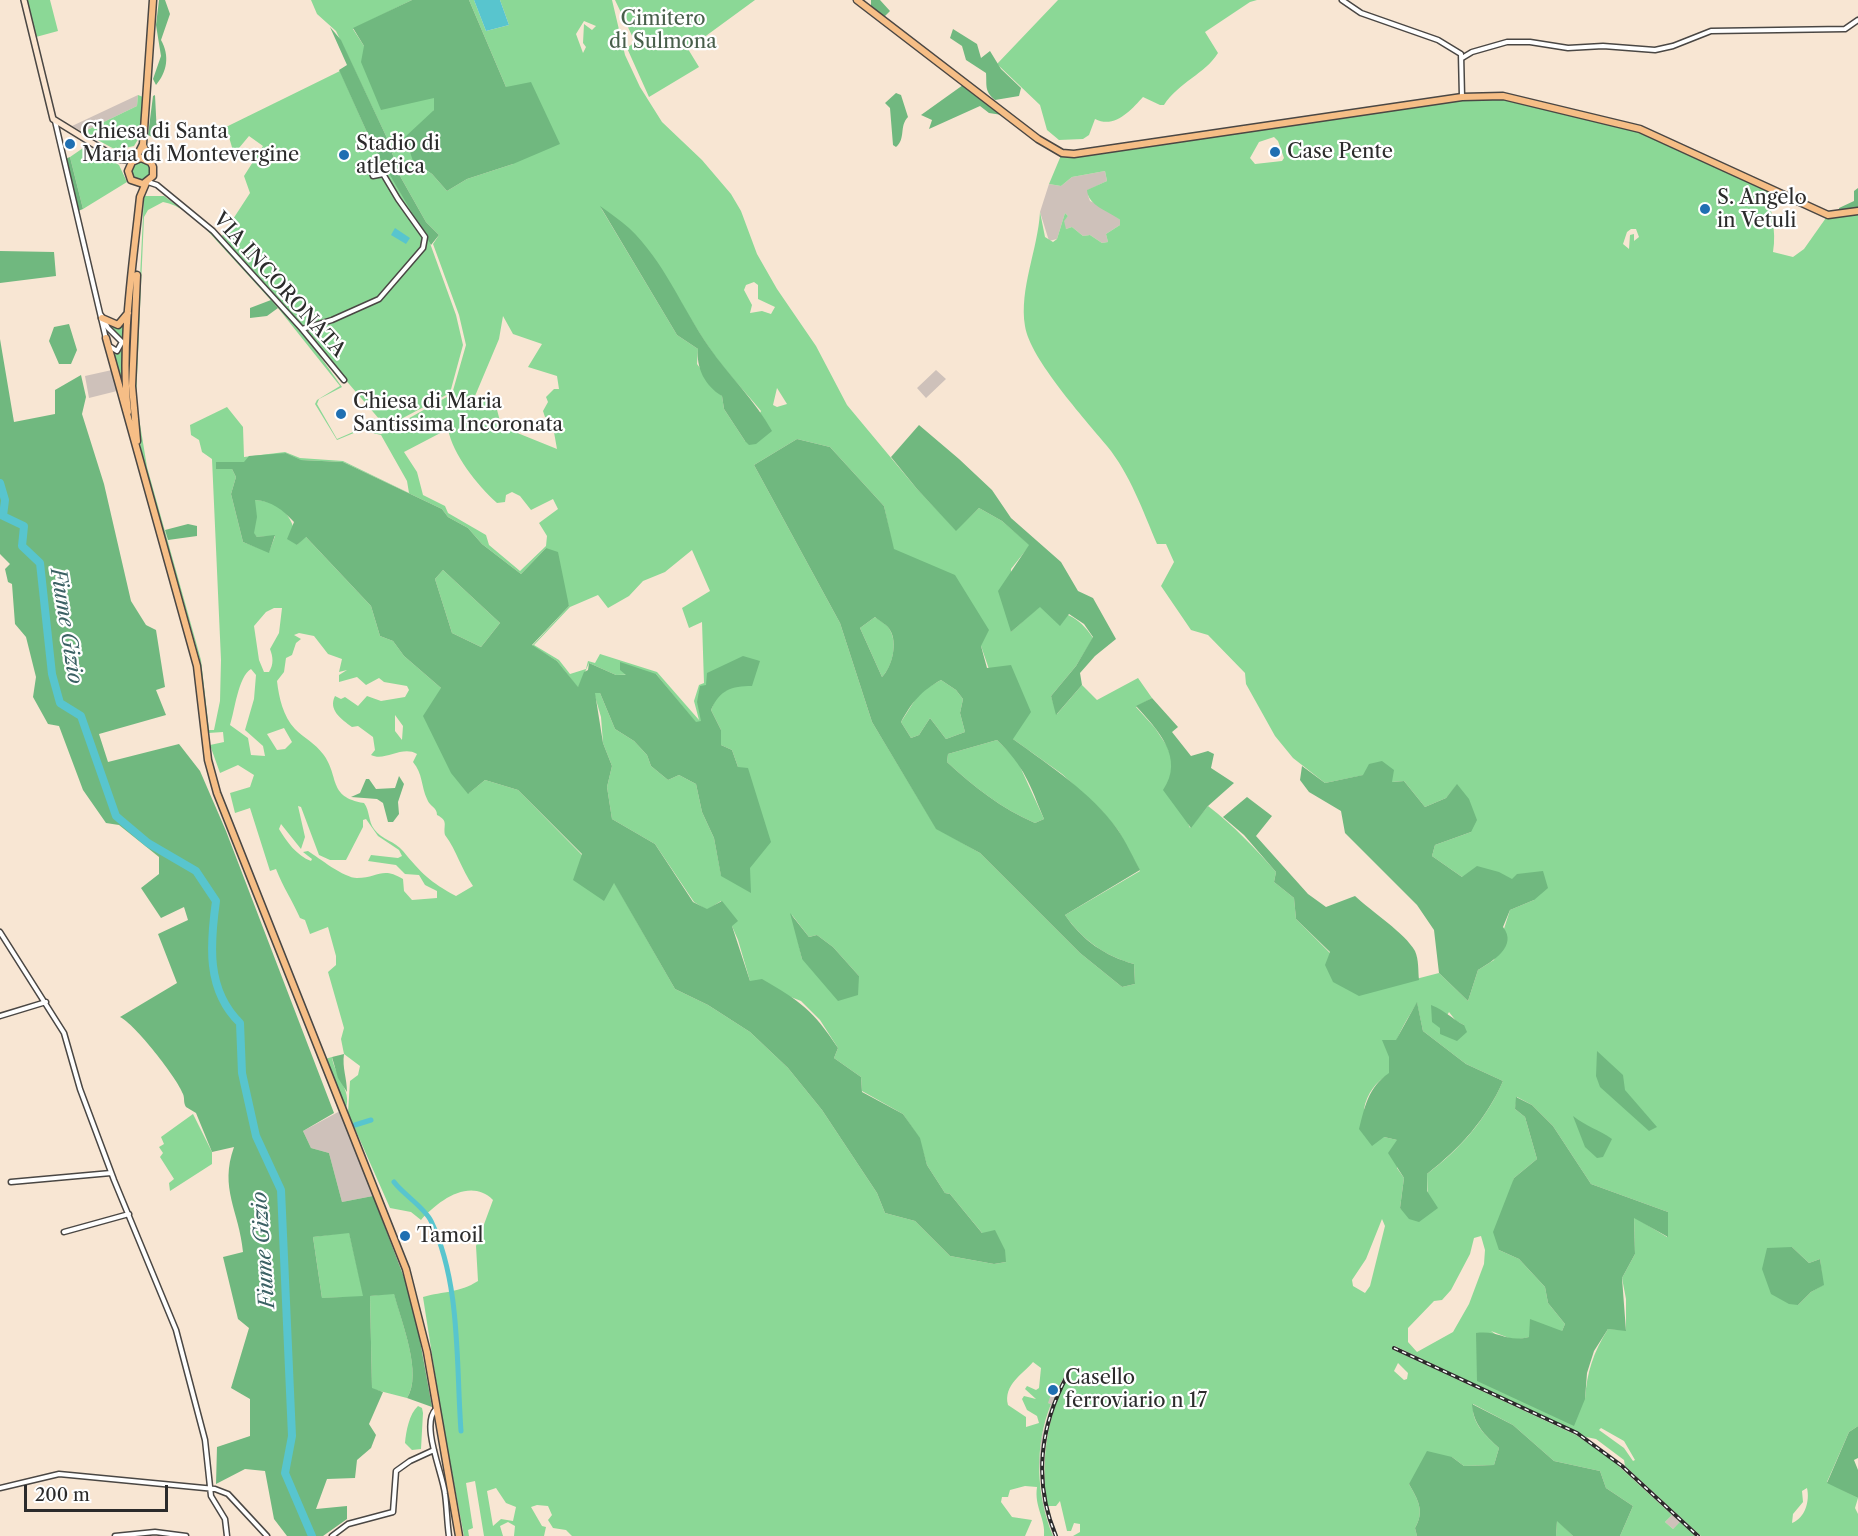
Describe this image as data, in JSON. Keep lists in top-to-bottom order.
{
  "streets": {
    "street": ["VIA INCORONATA"]
  },
  "water": ["Fiume Gizio"],
  "parks": ["Cimitero di Sulmona"],
  "places": [
    "Chiesa di Santa Maria di Montevergine",
    "Case Pente",
    "Stadio di atletica",
    "S. Angelo in Vetuli",
    "Chiesa di Maria Santissima Incoronata",
    "Tamoil",
    "Casello ferroviario n 17"
  ],
  "scale_bar": "200 m"
}
